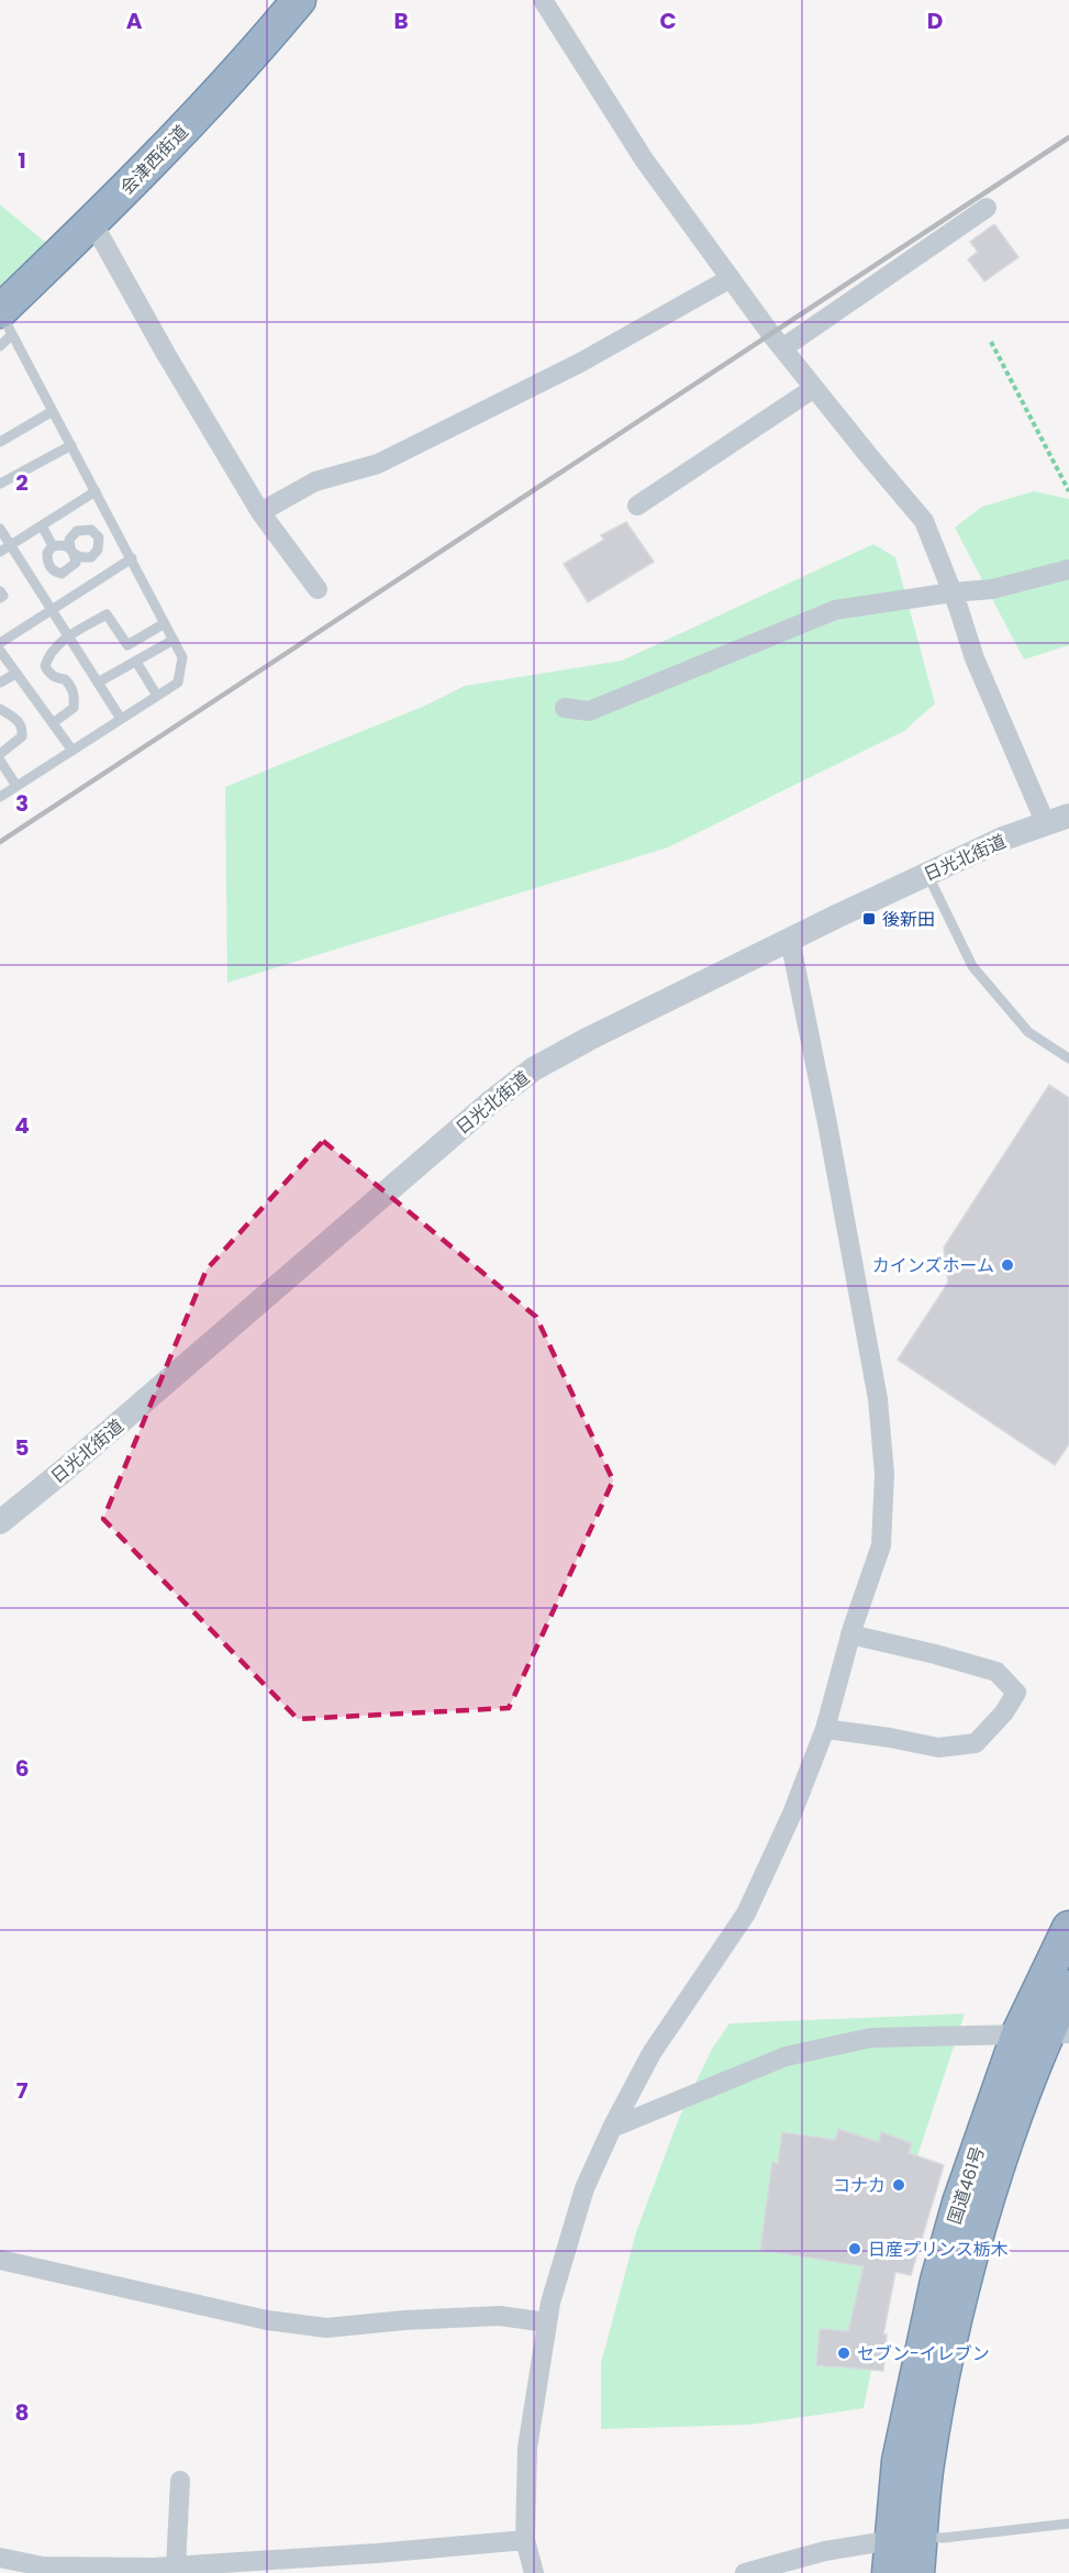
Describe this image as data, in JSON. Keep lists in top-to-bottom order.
{
  "streets": {
    "highway": ["会津西街道", "国道461号"],
    "street": ["日光北街道"]
  },
  "places": {
    "transit": ["後新田"],
    "other": [
      "カインズホーム",
      "コナカ",
      "日産プリンス栃木",
      "セブン-イレブン"
    ]
  },
  "grid": {
    "columns": [
      "A",
      "B",
      "C",
      "D"
    ],
    "rows": [
      "1",
      "2",
      "3",
      "4",
      "5",
      "6",
      "7",
      "8"
    ]
  }
}
